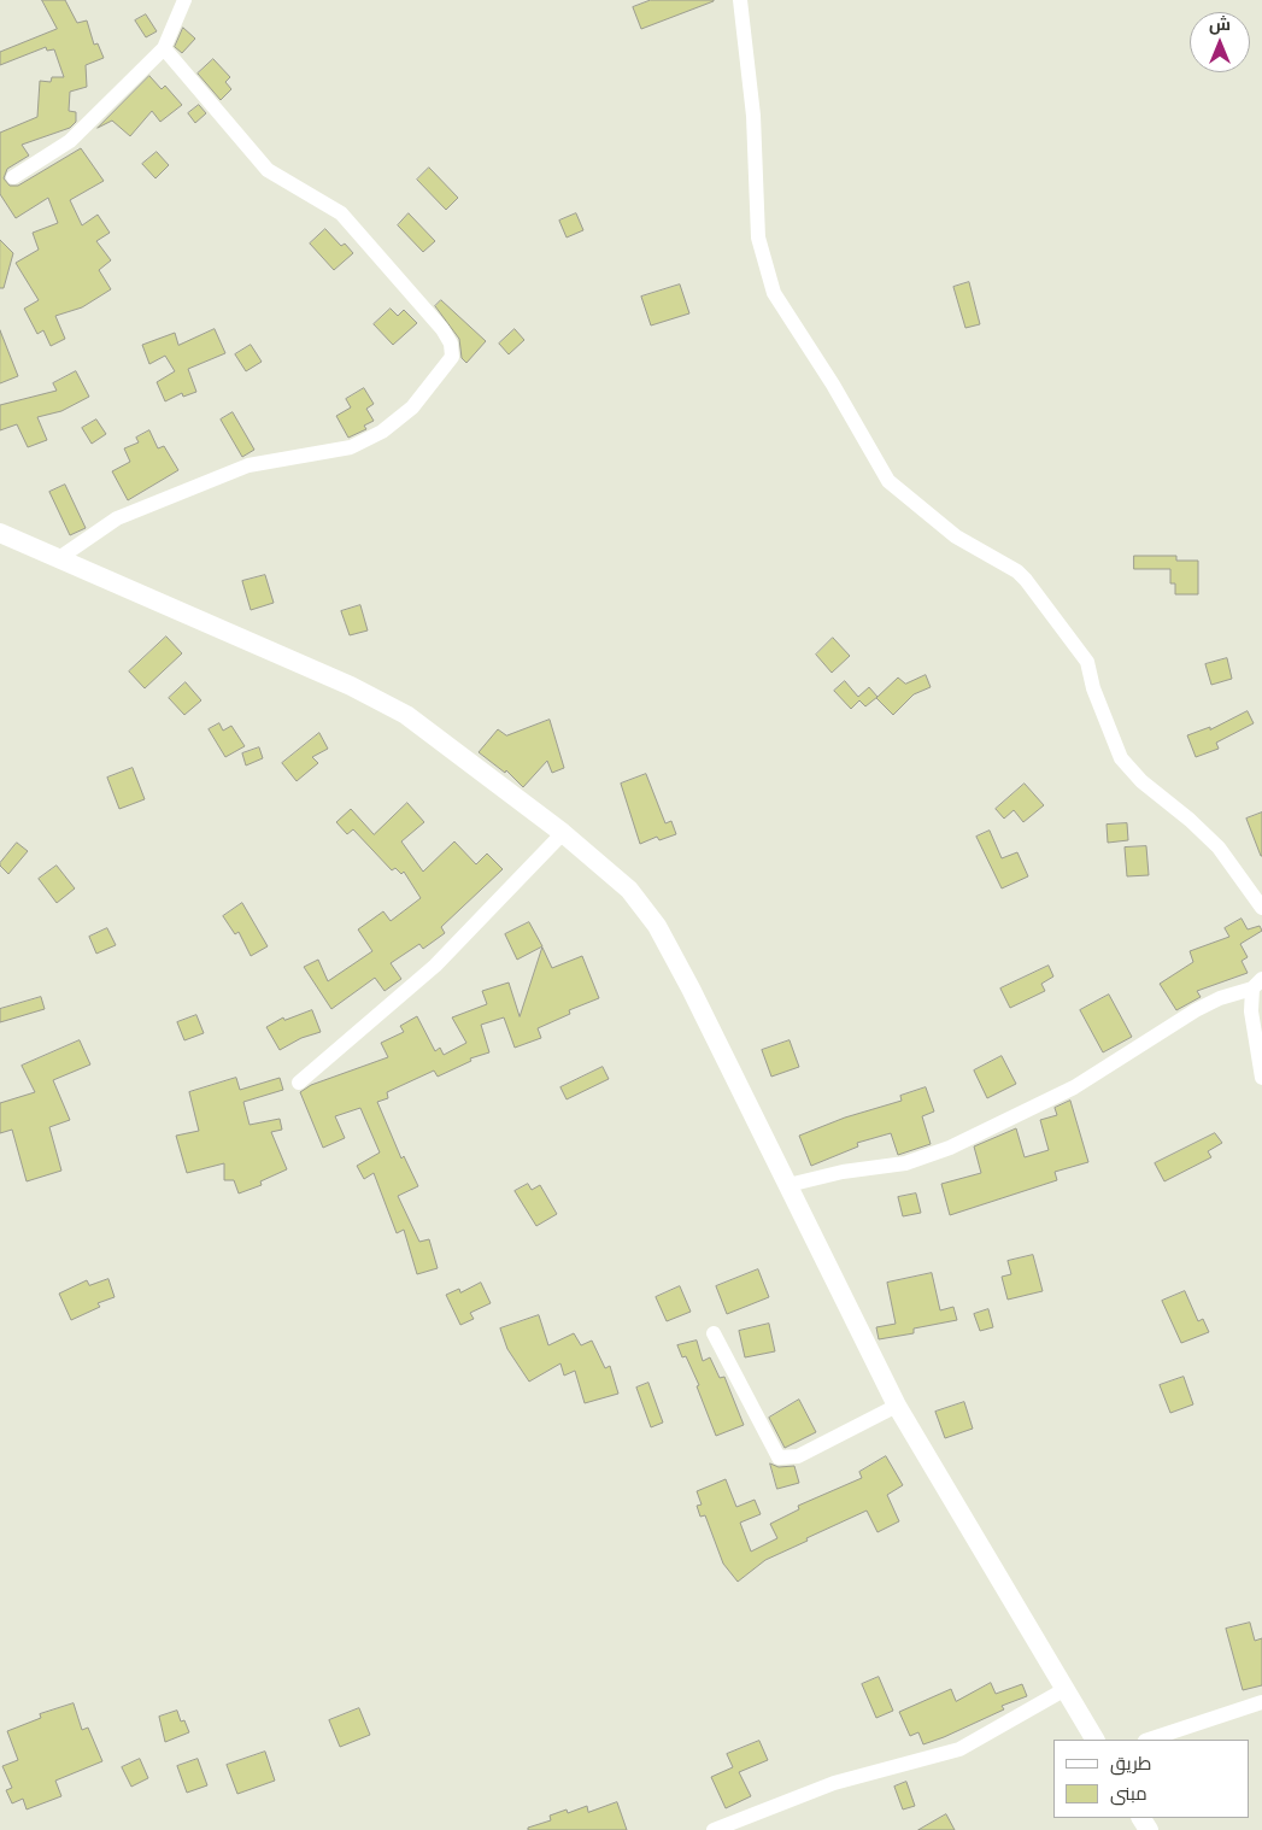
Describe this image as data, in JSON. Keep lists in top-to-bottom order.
{
  "legend": ["طريق", "مبنى"],
  "north": "top"
}
